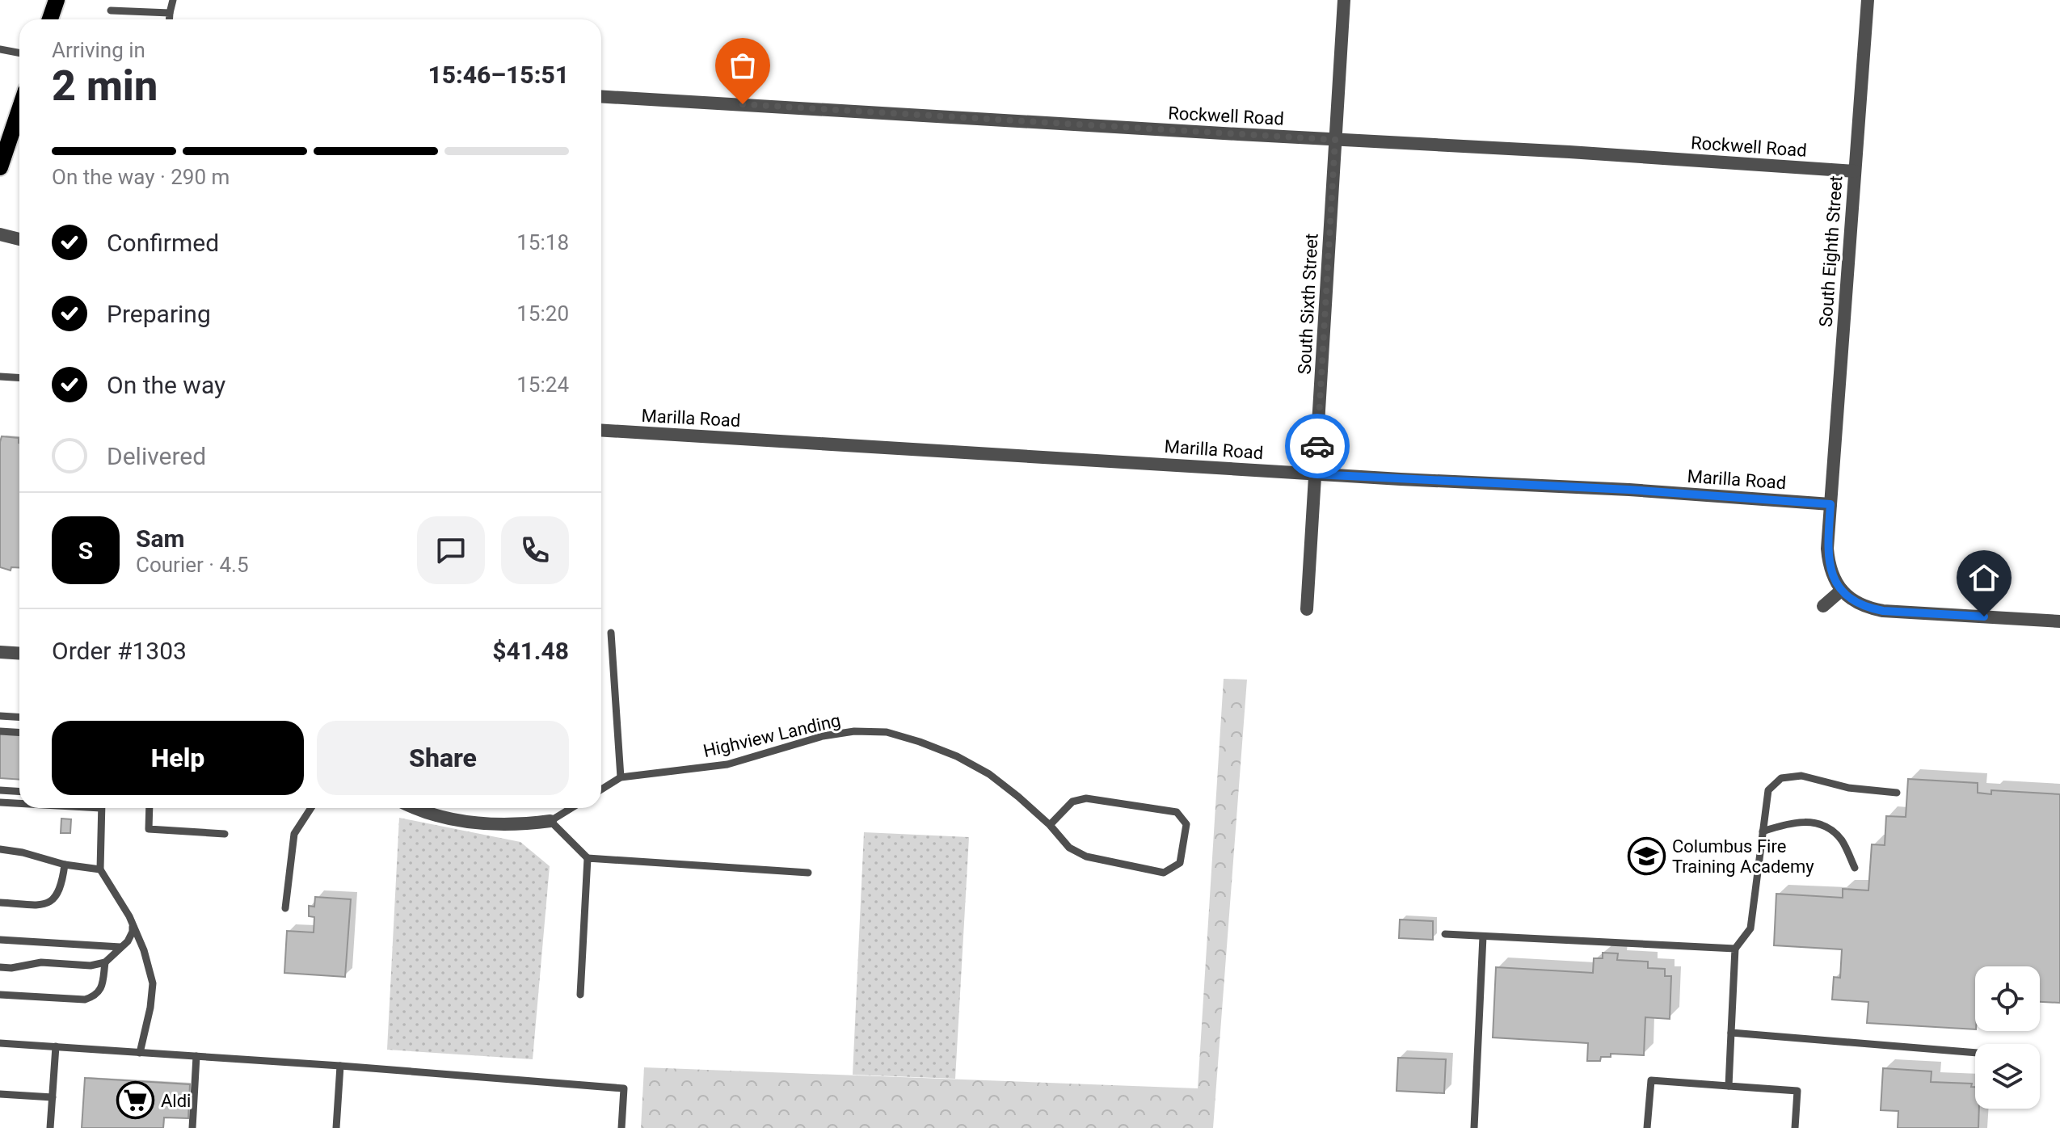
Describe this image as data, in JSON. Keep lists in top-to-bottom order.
{
  "streets": {
    "street": [
      "Rockwell Road",
      "South Eighth Street",
      "South Sixth Street",
      "Marilla Road"
    ],
    "lane": ["Highview Landing"]
  },
  "crossings": [
    ["Rockwell Road", "South Eighth Street"],
    ["Rockwell Road", "South Sixth Street"],
    ["South Eighth Street", "Marilla Road"],
    ["South Sixth Street", "Marilla Road"]
  ],
  "places": {
    "school or university": ["Columbus Fire Training Academy"],
    "supermarket": ["Aldi"]
  },
  "page": {
    "heading": ["2 min", "Arriving in", "15:46–15:51"],
    "panel": [
      "Sam",
      "Courier · 4.5",
      "Order #1303",
      "$41.48"
    ],
    "bar": "On the way · 290 m",
    "list": [
      ["Confirmed", "15:18"],
      ["Preparing", "15:20"],
      ["On the way", "15:24"],
      "Delivered"
    ],
    "round": "S",
    "buttons": ["Help", "Share"]
  }
}
